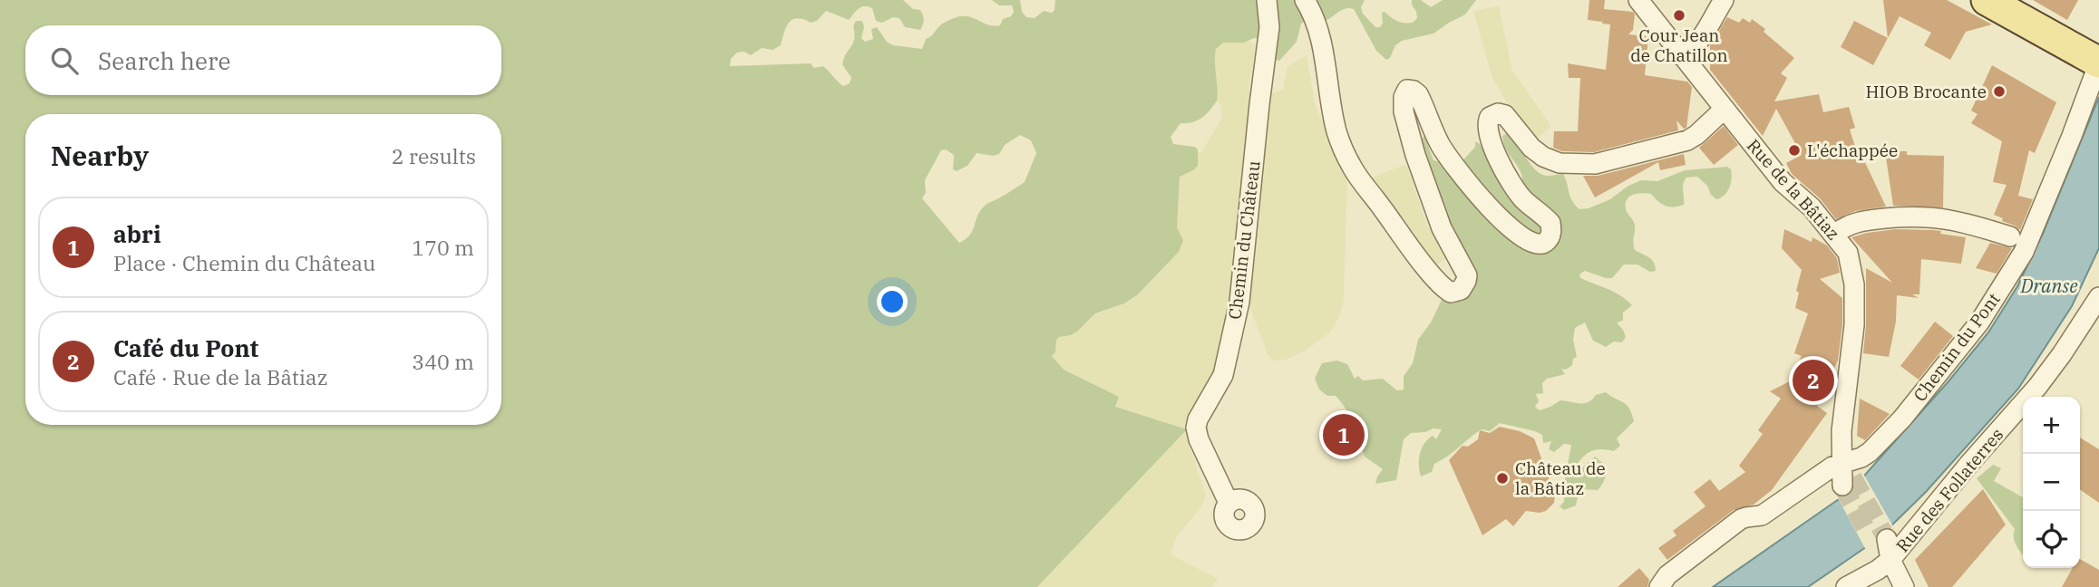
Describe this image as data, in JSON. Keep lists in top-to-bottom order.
{
  "streets": {
    "street": [
      "Rue de la Bâtiaz",
      "Chemin du Château",
      "Chemin du Pont",
      "Rue des Follaterres"
    ]
  },
  "crossings": [
    ["Rue de la Bâtiaz", "Chemin du Pont"]
  ],
  "water": ["Dranse"],
  "places": [
    "Cour Jean de Chatillon",
    "HIOB Brocante",
    "L'échappée",
    "Château de la Bâtiaz"
  ],
  "page": {
    "search": "Search here",
    "heading": ["Nearby", "2 results"],
    "list": [
      {
        "mark": "1",
        "name": "abri",
        "note": "Place · Chemin du Château",
        "value": "170 m"
      },
      {
        "mark": "2",
        "name": "Café du Pont",
        "note": "Café · Rue de la Bâtiaz",
        "value": "340 m"
      }
    ],
    "pins": ["2", "1"],
    "map_buttons": ["+", "−"]
  }
}
